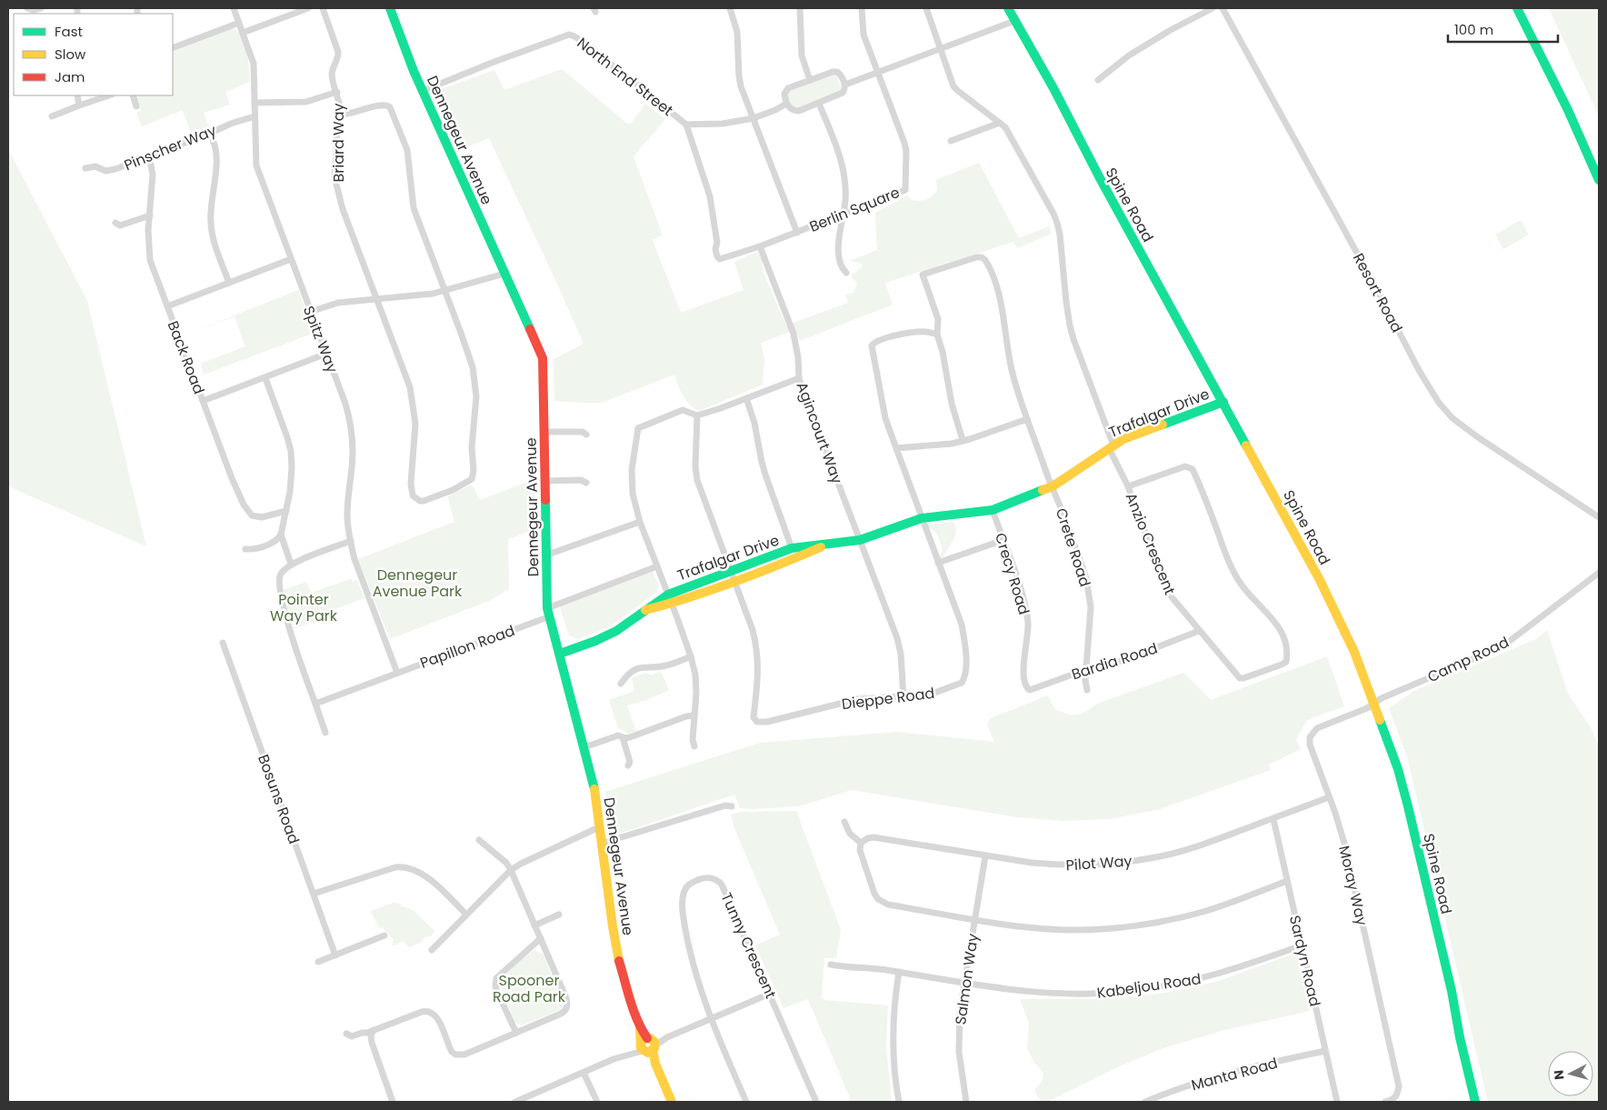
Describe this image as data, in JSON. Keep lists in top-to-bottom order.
{
  "streets": {
    "street": [
      "North End Street",
      "Dennegeur Avenue",
      "Briard Way",
      "Pinscher Way",
      "Spine Road",
      "Berlin Square",
      "Resort Road",
      "Spitz Way",
      "Back Road",
      "Trafalgar Drive",
      "Agincourt Way",
      "Anzio Crescent",
      "Crete Road",
      "Crecy Road",
      "Papillon Road",
      "Camp Road",
      "Bardia Road",
      "Dieppe Road",
      "Bosuns Road",
      "Pilot Way",
      "Moray Way",
      "Tunny Crescent",
      "Sardyn Road",
      "Salmon Way",
      "Kabeljou Road",
      "Manta Road"
    ]
  },
  "crossings": [
    ["North End Street", "Dennegeur Avenue"],
    ["North End Street", "Berlin Square"],
    ["Dennegeur Avenue", "Trafalgar Drive"],
    ["Dennegeur Avenue", "Papillon Road"],
    ["Briard Way", "Spitz Way"],
    ["Pinscher Way", "Spitz Way"],
    ["Pinscher Way", "Back Road"],
    ["Spine Road", "Trafalgar Drive"],
    ["Spine Road", "Camp Road"],
    ["Spine Road", "Moray Way"],
    ["Spitz Way", "Papillon Road"],
    ["Trafalgar Drive", "Agincourt Way"],
    ["Trafalgar Drive", "Anzio Crescent"],
    ["Trafalgar Drive", "Crete Road"],
    ["Trafalgar Drive", "Crecy Road"],
    ["Trafalgar Drive", "Dieppe Road"],
    ["Agincourt Way", "Dieppe Road"],
    ["Anzio Crescent", "Bardia Road"],
    ["Crete Road", "Bardia Road"],
    ["Crecy Road", "Bardia Road"],
    ["Camp Road", "Moray Way"],
    ["Pilot Way", "Moray Way"],
    ["Pilot Way", "Sardyn Road"],
    ["Pilot Way", "Salmon Way"],
    ["Sardyn Road", "Kabeljou Road"],
    ["Sardyn Road", "Manta Road"],
    ["Salmon Way", "Kabeljou Road"]
  ],
  "parks": ["Dennegeur Avenue Park", "Pointer Way Park", "Spooner Road Park"],
  "legend": ["Fast", "Slow", "Jam"],
  "scale_bar": "100 m",
  "north": "left"
}
